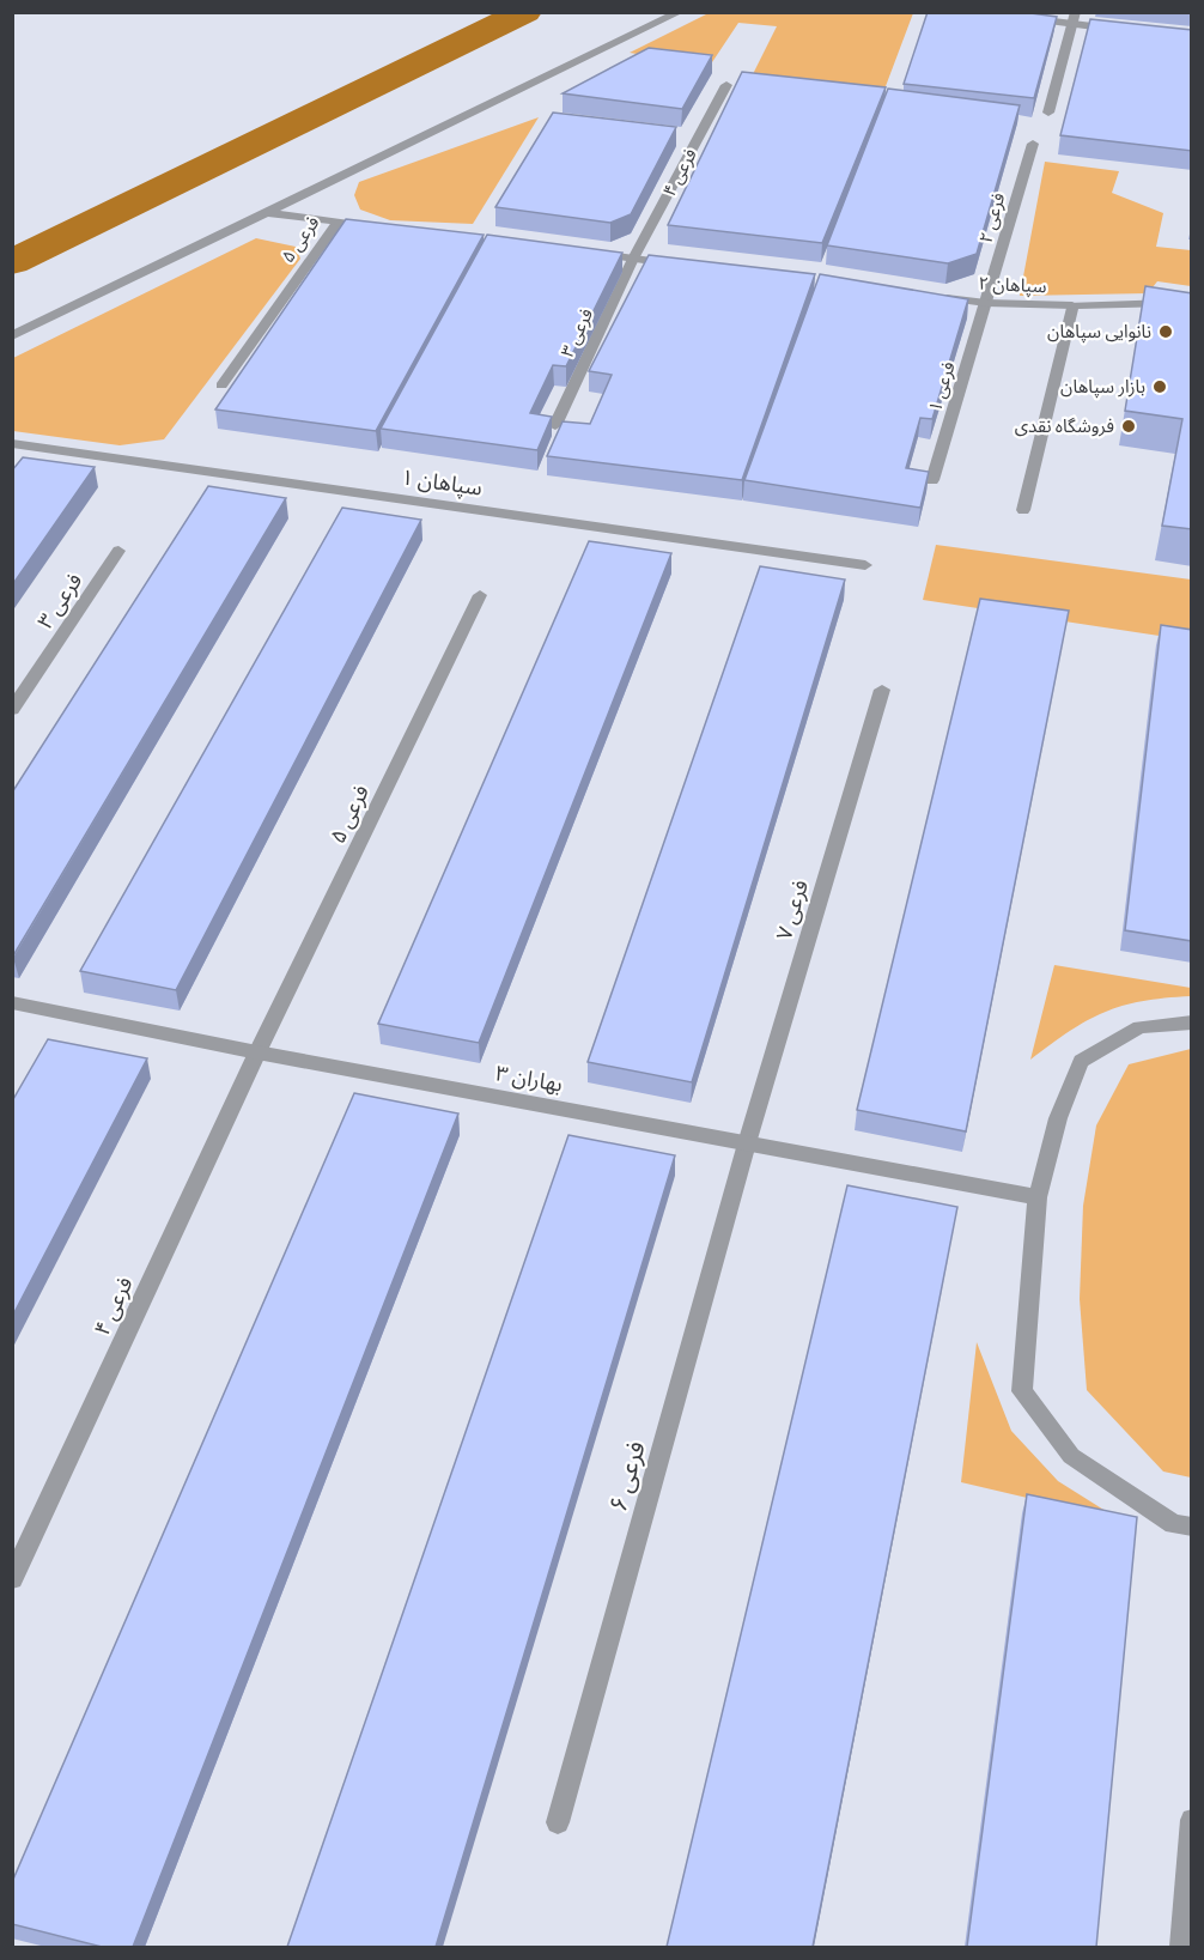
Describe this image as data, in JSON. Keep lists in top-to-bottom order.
{
  "streets": {
    "street": [
      "فرعی ۴",
      "فرعی ۲",
      "فرعی ۵",
      "سپاهان ۲",
      "فرعی ۳",
      "فرعی ۱",
      "سپاهان ۱",
      "فرعی ۷",
      "بهاران ۳",
      "فرعی ۶"
    ]
  },
  "crossings": [
    ["فرعی ۴", "فرعی ۵"],
    ["فرعی ۴", "فرعی ۳"],
    ["فرعی ۴", "بهاران ۳"],
    ["فرعی ۲", "سپاهان ۲"],
    ["فرعی ۲", "فرعی ۱"],
    ["فرعی ۵", "بهاران ۳"],
    ["سپاهان ۲", "فرعی ۱"],
    ["فرعی ۷", "بهاران ۳"],
    ["فرعی ۷", "فرعی ۶"],
    ["بهاران ۳", "فرعی ۶"]
  ],
  "places": ["نانوایی سپاهان", "بازار سپاهان", "فروشگاه نقدی"]
}
